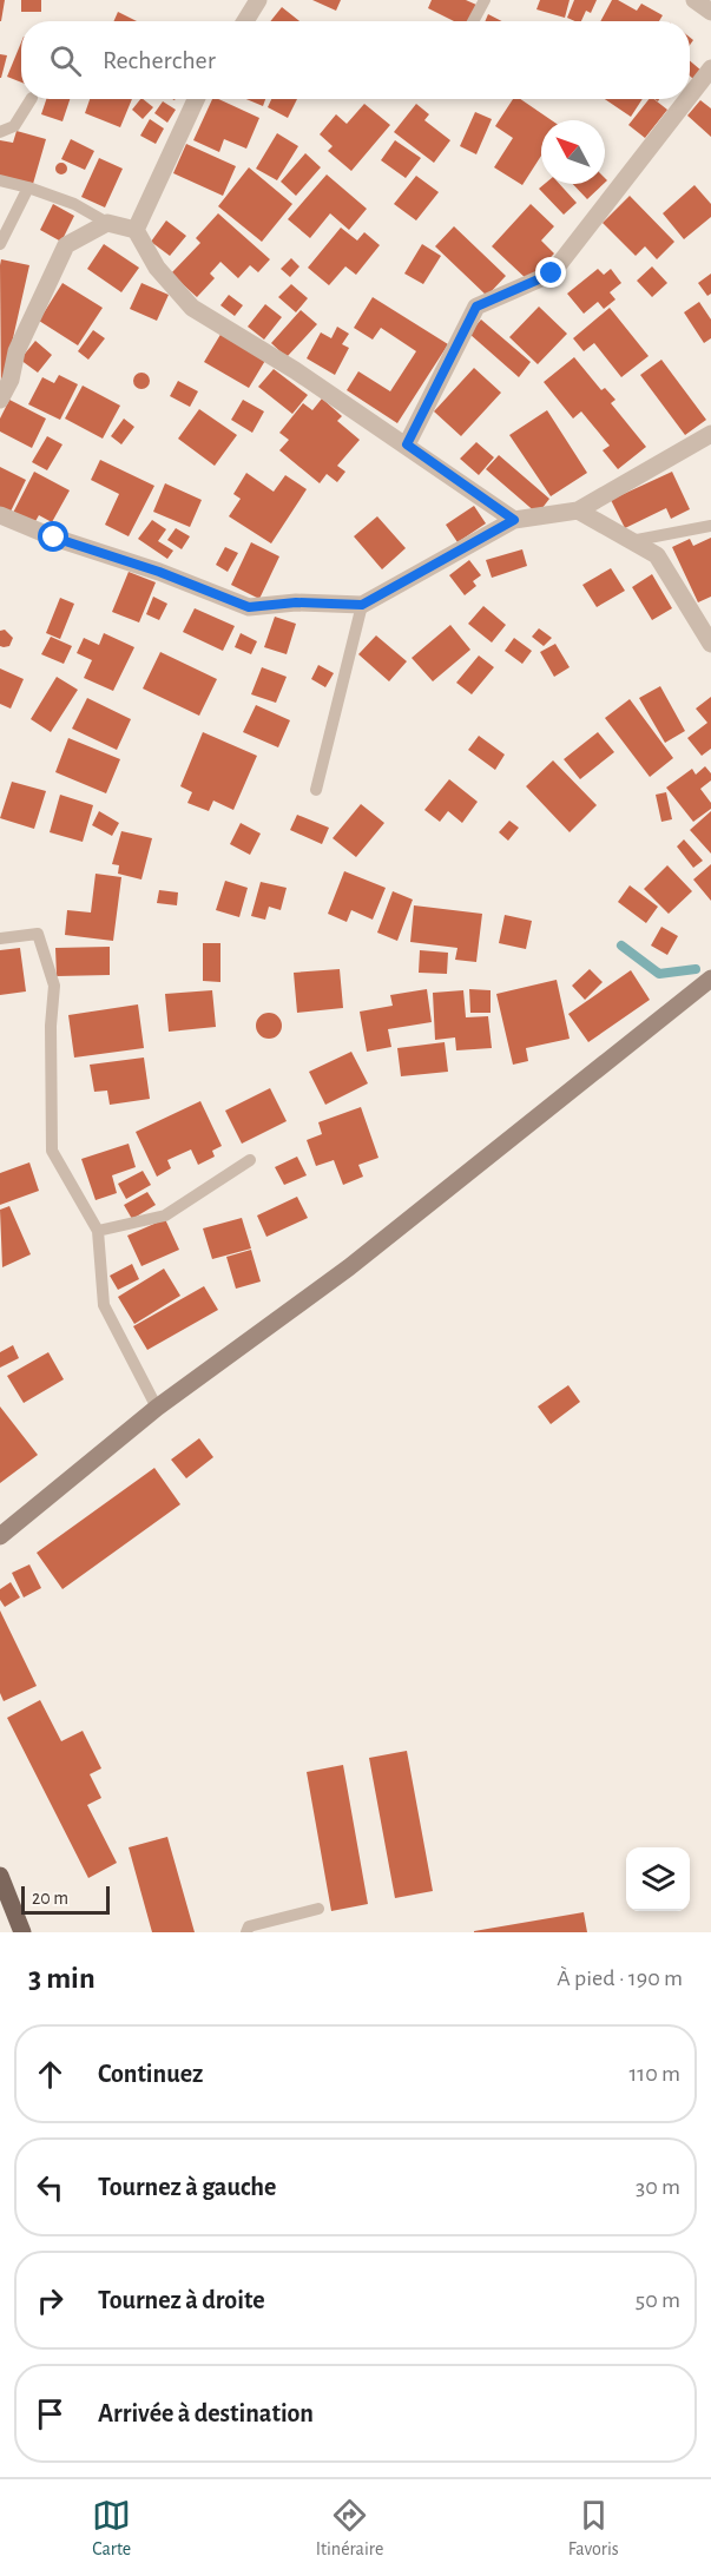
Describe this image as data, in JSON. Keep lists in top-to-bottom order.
{
  "scale_bar": "20 m",
  "north": "top left",
  "page": {
    "search": "Rechercher",
    "scale": "20 m",
    "heading": ["3 min", "À pied · 190 m"],
    "list": [
      ["Continuez", "110 m"],
      ["Tournez à gauche", "30 m"],
      ["Tournez à droite", "50 m"],
      "Arrivée à destination"
    ],
    "nav": ["Carte", "Itinéraire", "Favoris"]
  }
}
